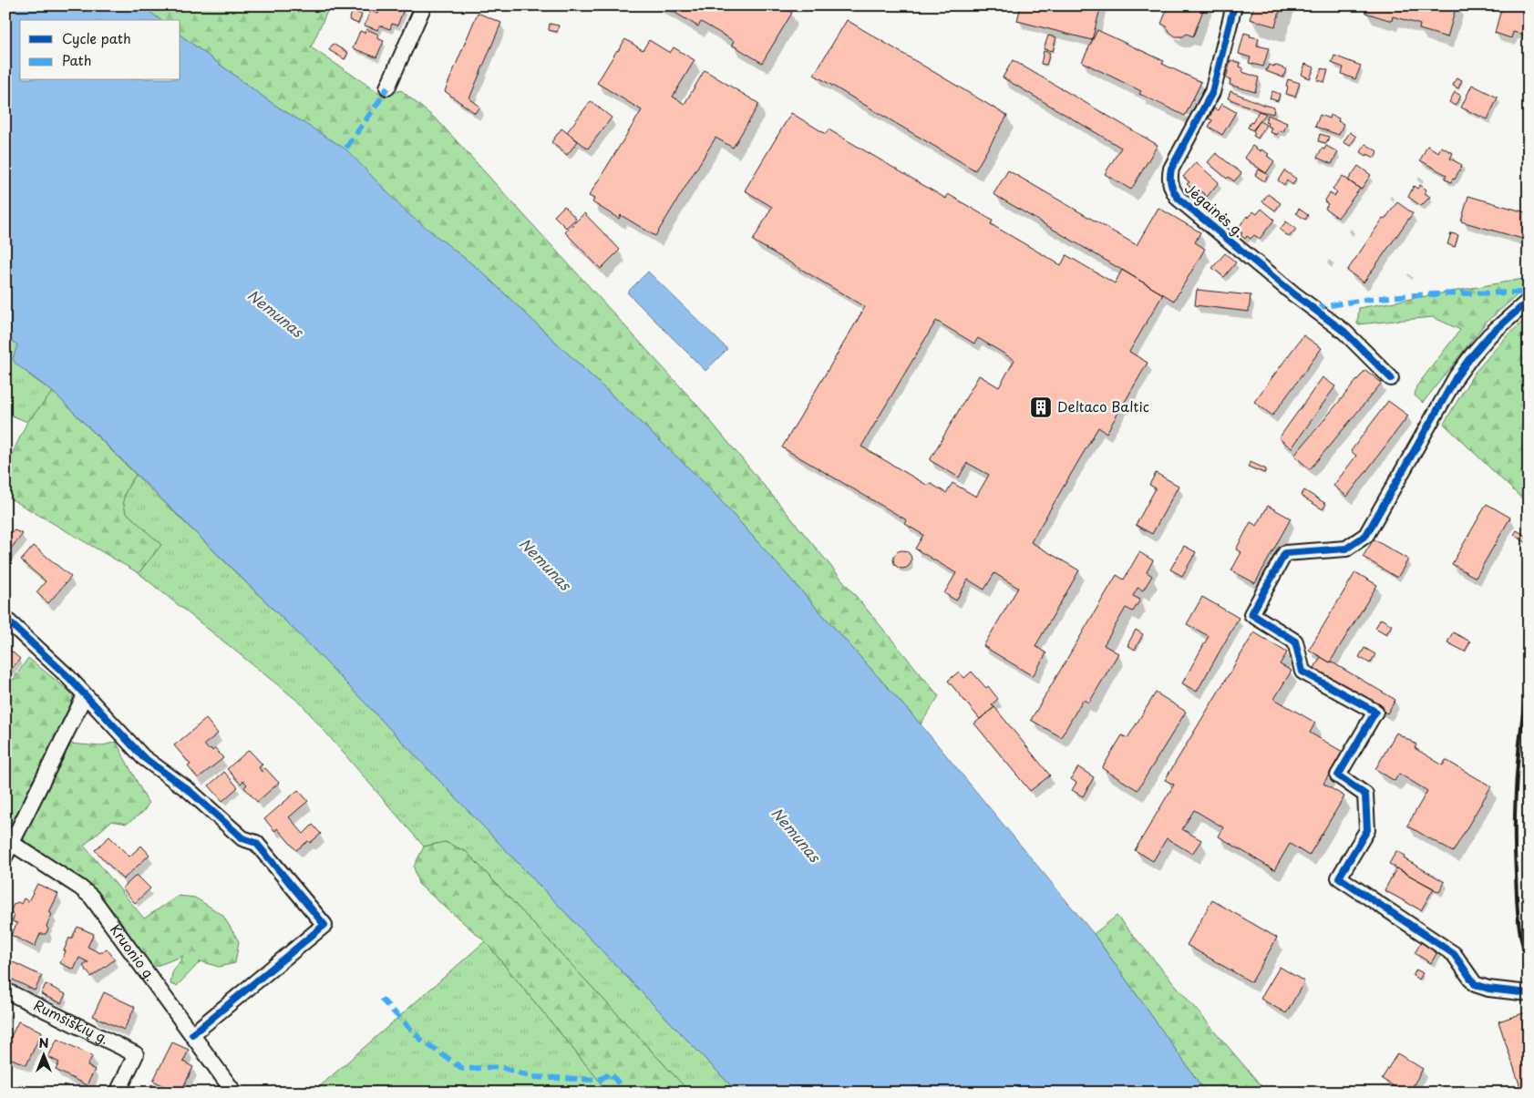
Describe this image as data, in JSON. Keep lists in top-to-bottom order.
{
  "streets": {
    "street": ["Jėgainės g.", "Kruonio g.", "Rumšiškių g."]
  },
  "water": ["Nemunas"],
  "places": {
    "building": ["Deltaco Baltic"]
  },
  "legend": ["Cycle path", "Path"],
  "north": "top"
}
